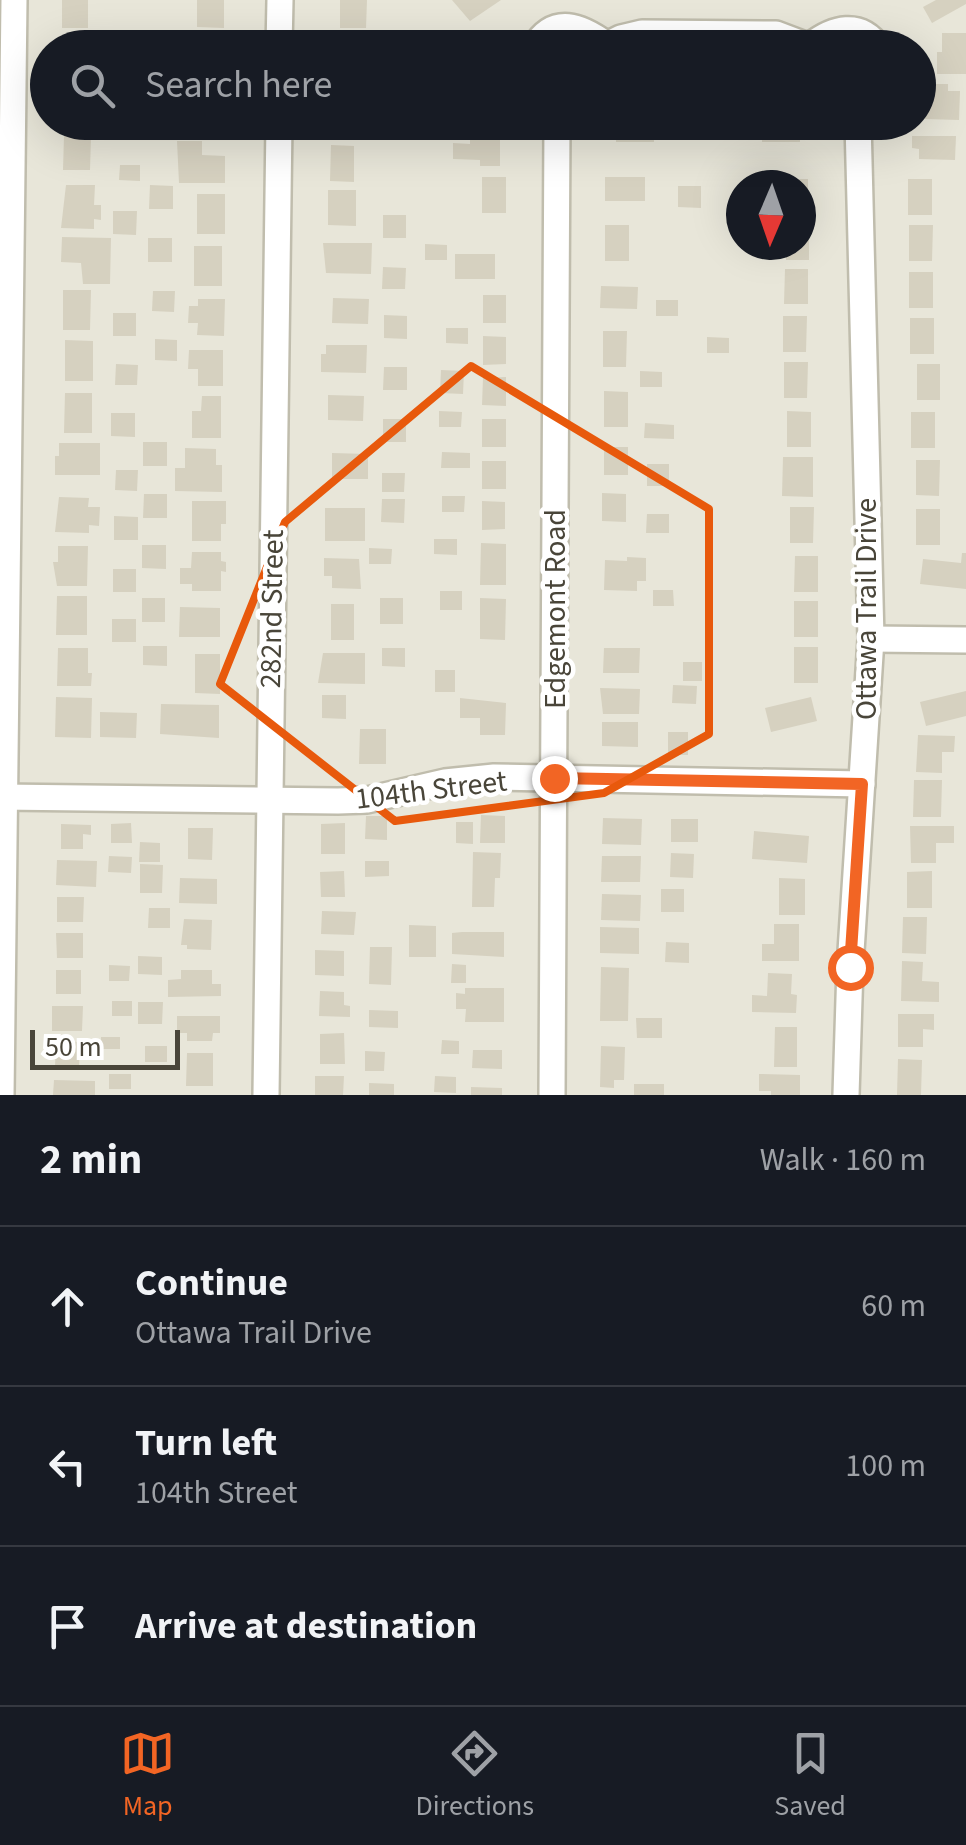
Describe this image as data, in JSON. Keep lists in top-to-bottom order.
{
  "streets": {
    "street": [
      "282nd Street",
      "Edgemont Road",
      "Ottawa Trail Drive",
      "104th Street"
    ]
  },
  "crossings": [
    ["282nd Street", "104th Street"],
    ["Edgemont Road", "104th Street"],
    ["Ottawa Trail Drive", "104th Street"]
  ],
  "scale_bar": "50 m",
  "north": "bottom",
  "page": {
    "search": "Search here",
    "scale": "50 m",
    "heading": ["2 min", "Walk · 160 m"],
    "list": [
      ["Continue", "Ottawa Trail Drive", "60 m"],
      ["Turn left", "104th Street", "100 m"],
      "Arrive at destination"
    ],
    "nav": ["Map", "Directions", "Saved"]
  }
}
